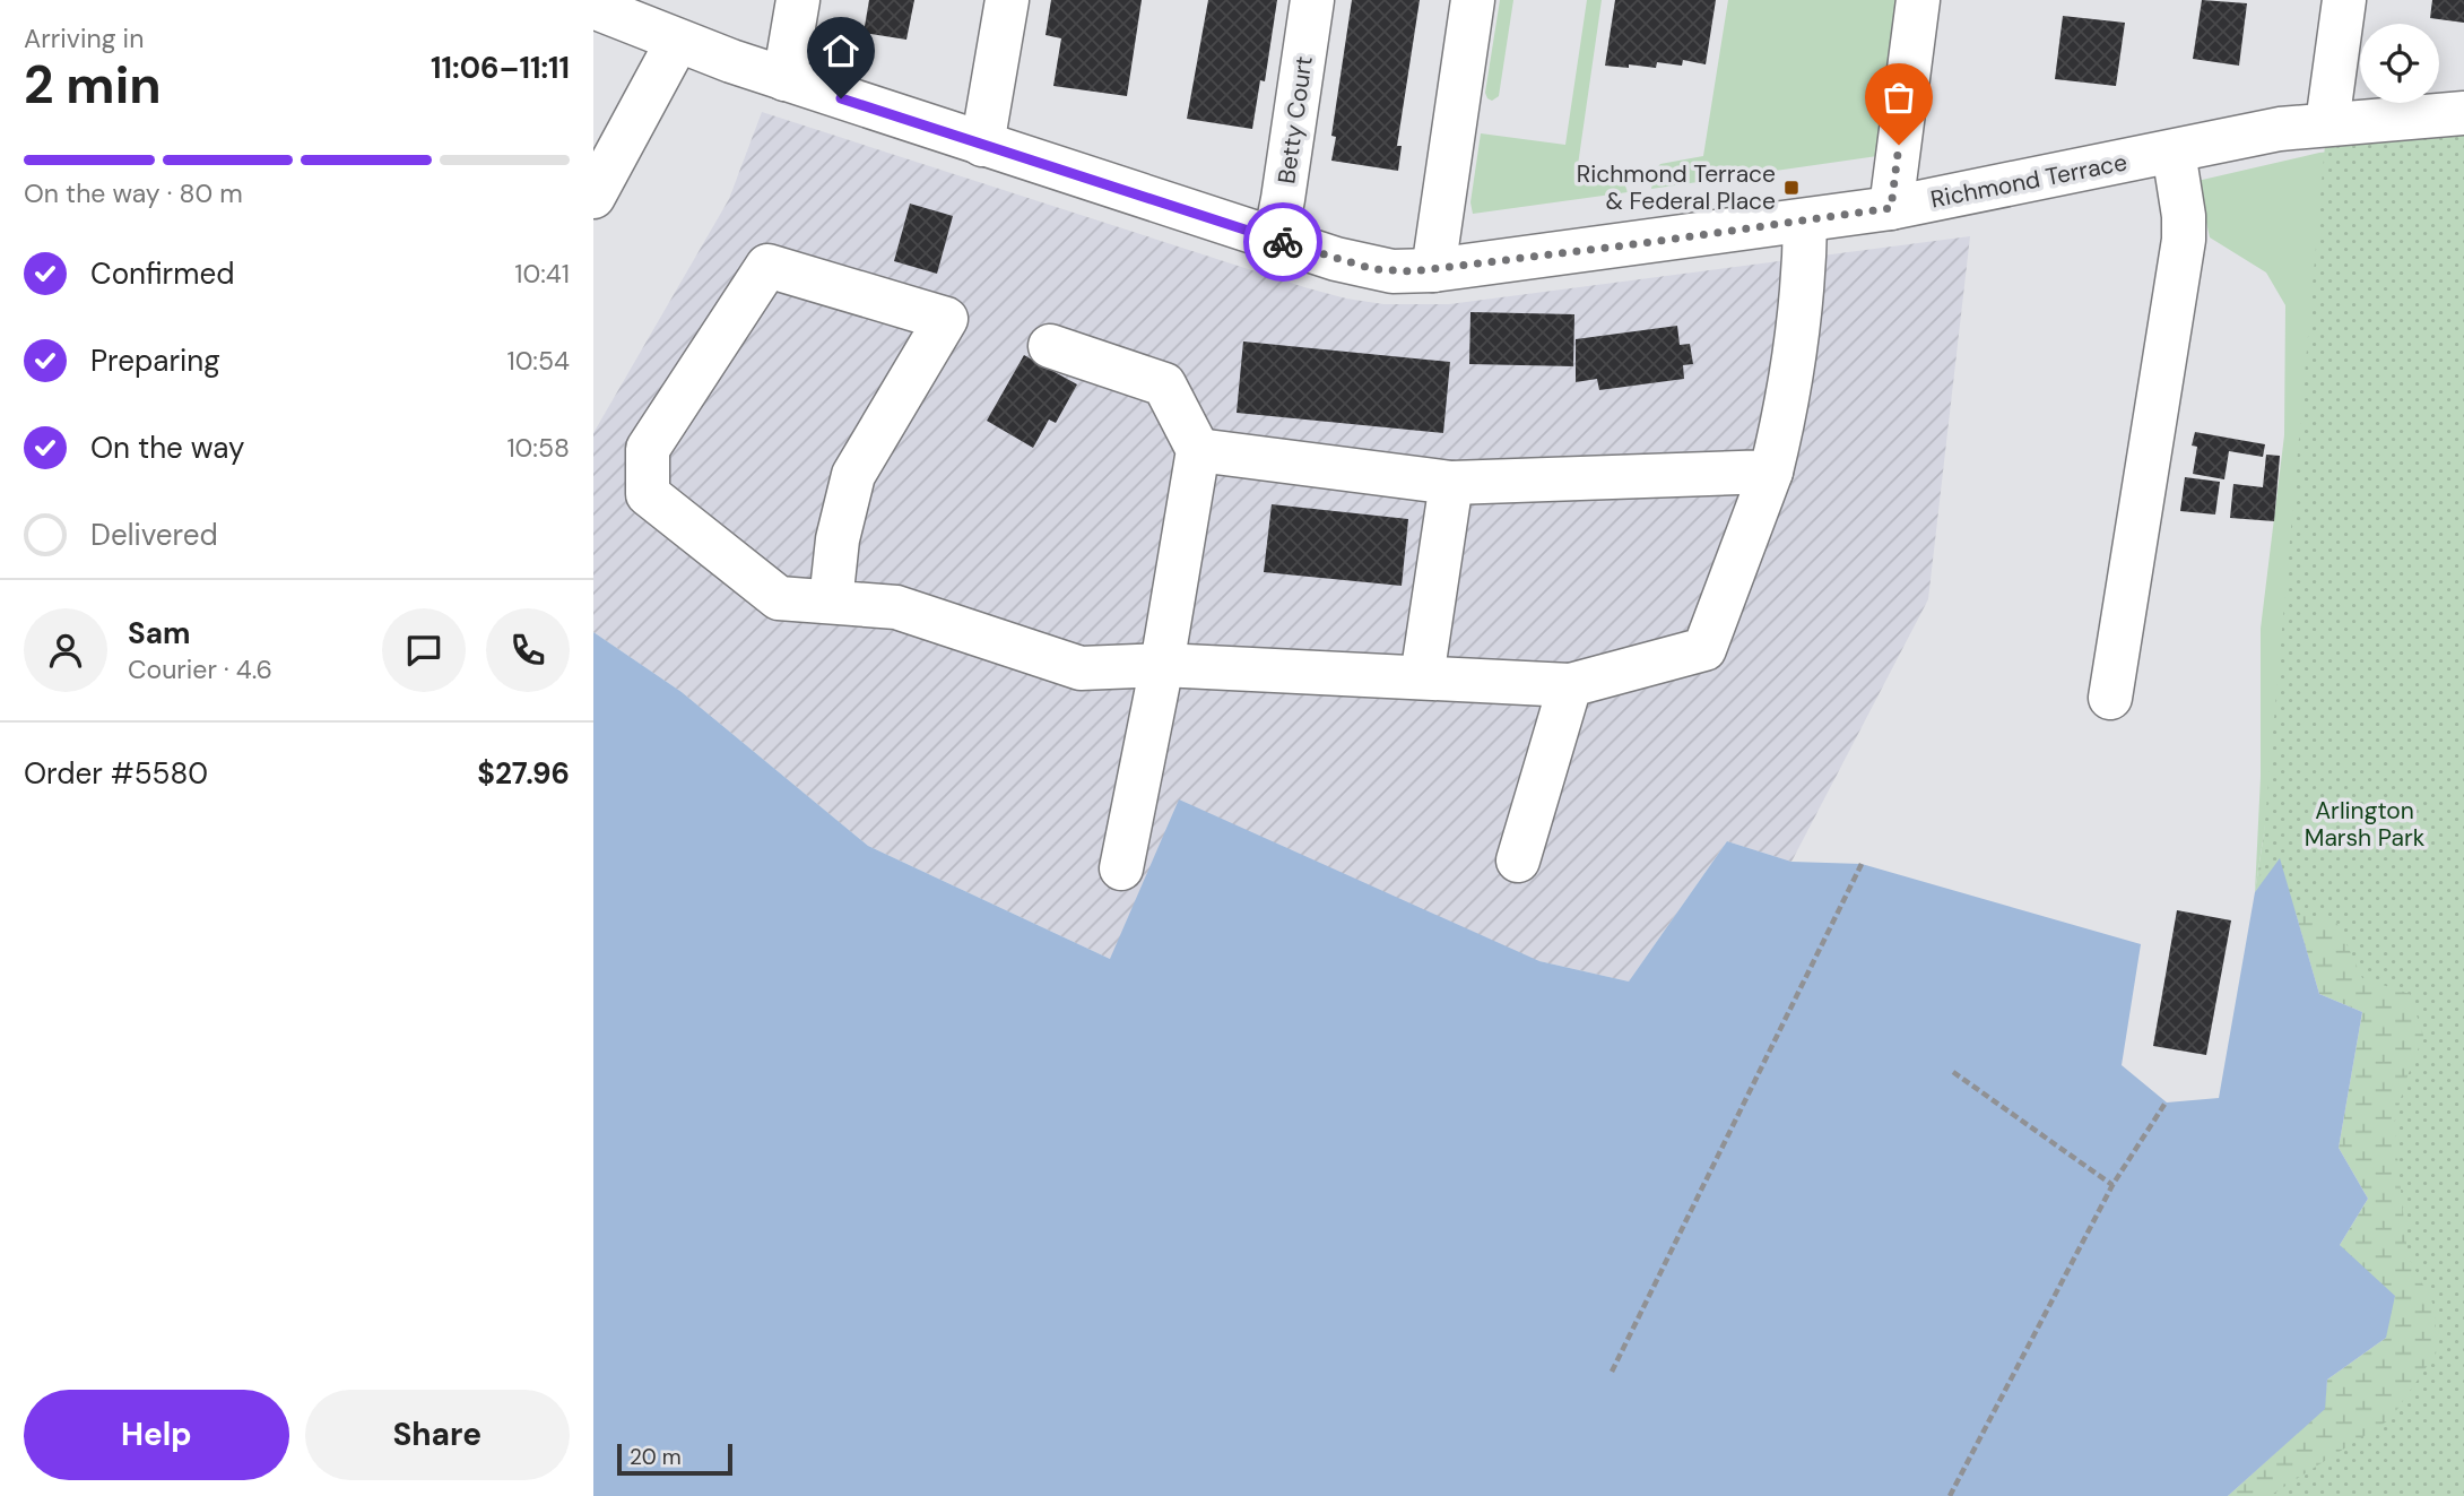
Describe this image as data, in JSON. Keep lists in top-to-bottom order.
{
  "streets": {
    "street": ["Betty Court", "Richmond Terrace"]
  },
  "crossings": [
    ["Betty Court", "Richmond Terrace"]
  ],
  "parks": ["Arlington Marsh Park"],
  "places": {
    "transit": ["Richmond Terrace & Federal Place"]
  },
  "scale_bar": "20 m",
  "page": {
    "heading": ["2 min", "Arriving in", "11:06–11:11"],
    "panel": [
      "Sam",
      "Courier · 4.6",
      "Order #5580",
      "$27.96"
    ],
    "bar": "On the way · 80 m",
    "list": [
      ["Confirmed", "10:41"],
      ["Preparing", "10:54"],
      ["On the way", "10:58"],
      "Delivered"
    ],
    "buttons": ["Help", "Share"],
    "scale": "20 m"
  }
}
